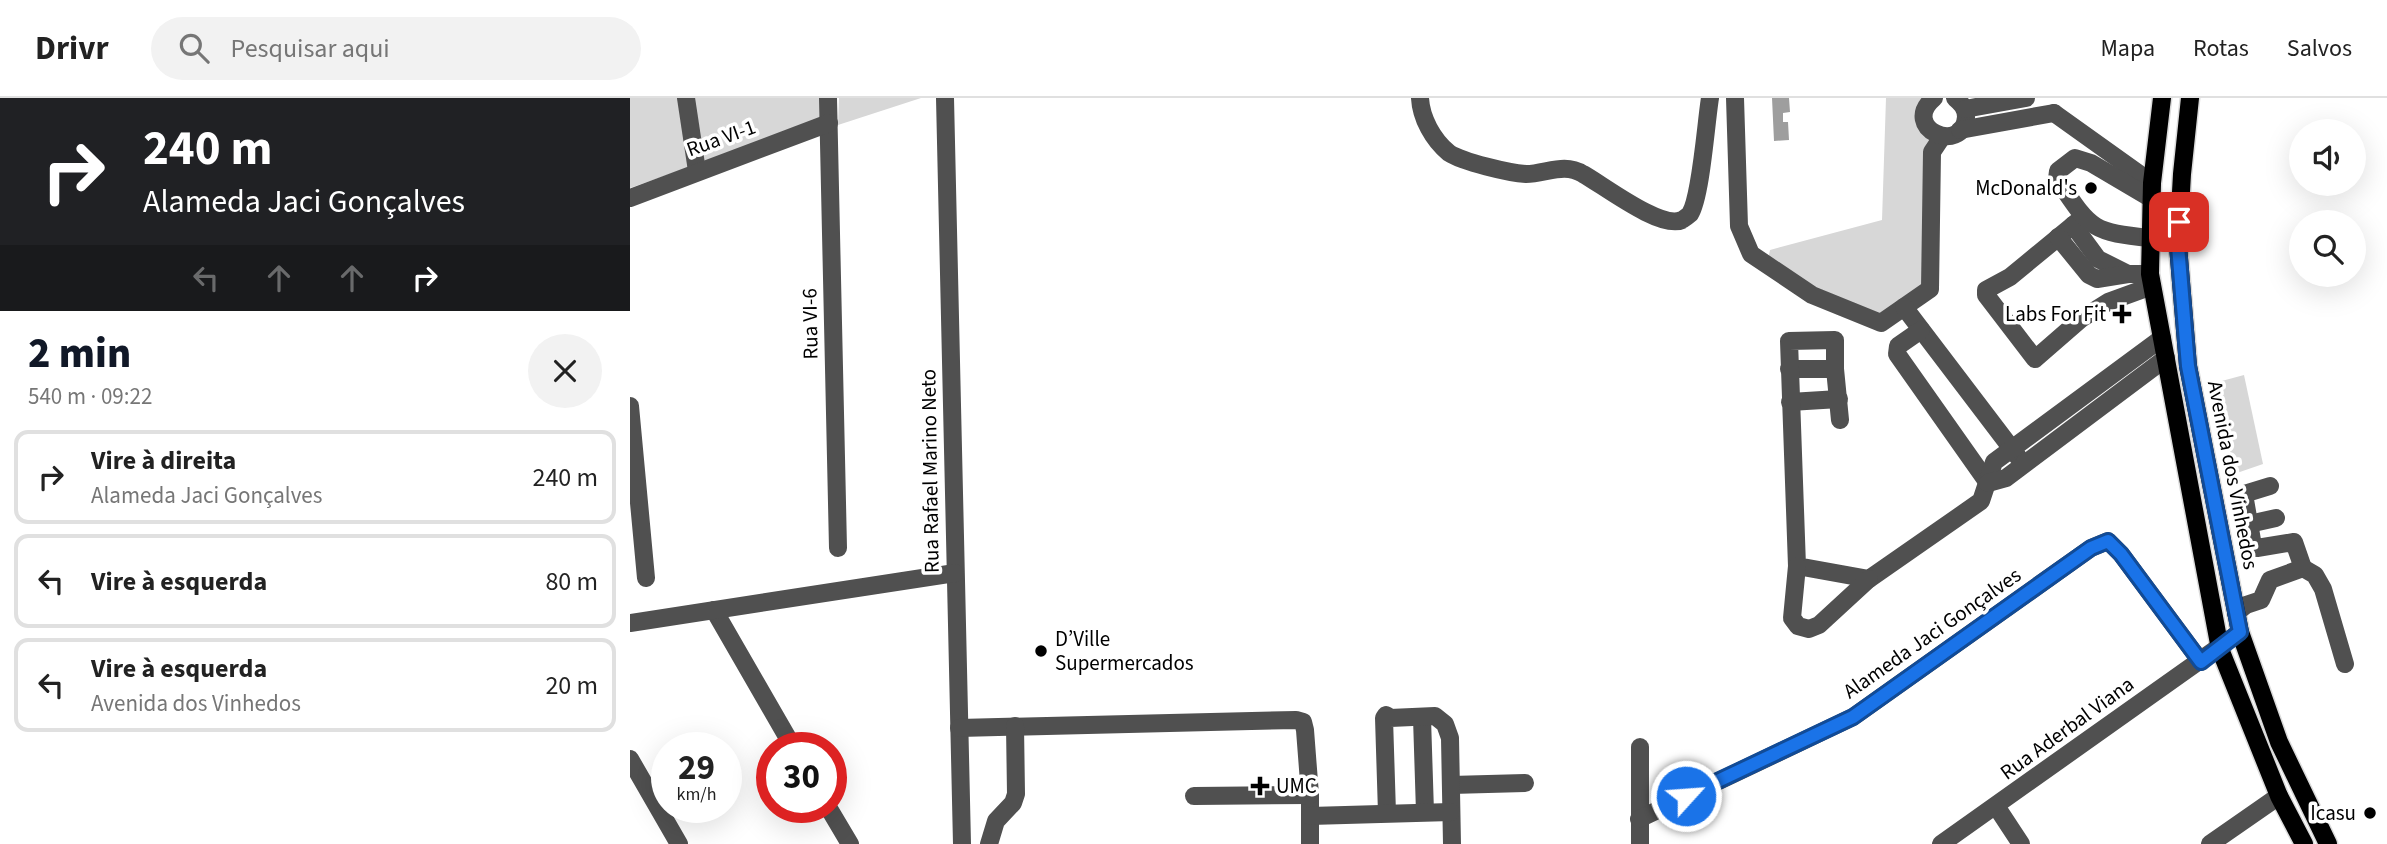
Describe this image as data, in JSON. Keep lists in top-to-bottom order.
{
  "streets": {
    "main road": ["Avenida dos Vinhedos"],
    "street": [
      "Rua VI-1",
      "Rua VI-6",
      "Rua Rafael Marino Neto",
      "Alameda Jaci Gonçalves",
      "Rua Aderbal Viana"
    ]
  },
  "crossings": [
    ["Rua VI-1", "Rua VI-6"],
    ["Avenida dos Vinhedos", "Rua Aderbal Viana"],
    ["Alameda Jaci Gonçalves", "Rua Aderbal Viana"]
  ],
  "places": {
    "other": ["McDonald's", "D’Ville Supermercados", "Icasu"],
    "health": ["Labs For Fit", "UMC"]
  },
  "page": {
    "header": "Drivr",
    "search": "Pesquisar aqui",
    "nav": ["Mapa", "Rotas", "Salvos"],
    "turn": ["240 m", "Alameda Jaci Gonçalves"],
    "heading": ["2 min", "540 m · 09:22"],
    "list": [
      {
        "name": "Vire à direita",
        "note": "Alameda Jaci Gonçalves",
        "value": "240 m"
      },
      {
        "name": "Vire à esquerda",
        "value": "80 m"
      },
      {
        "name": "Vire à esquerda",
        "note": "Avenida dos Vinhedos",
        "value": "20 m"
      }
    ],
    "speed": "29 km/h",
    "limit": "30"
  }
}
